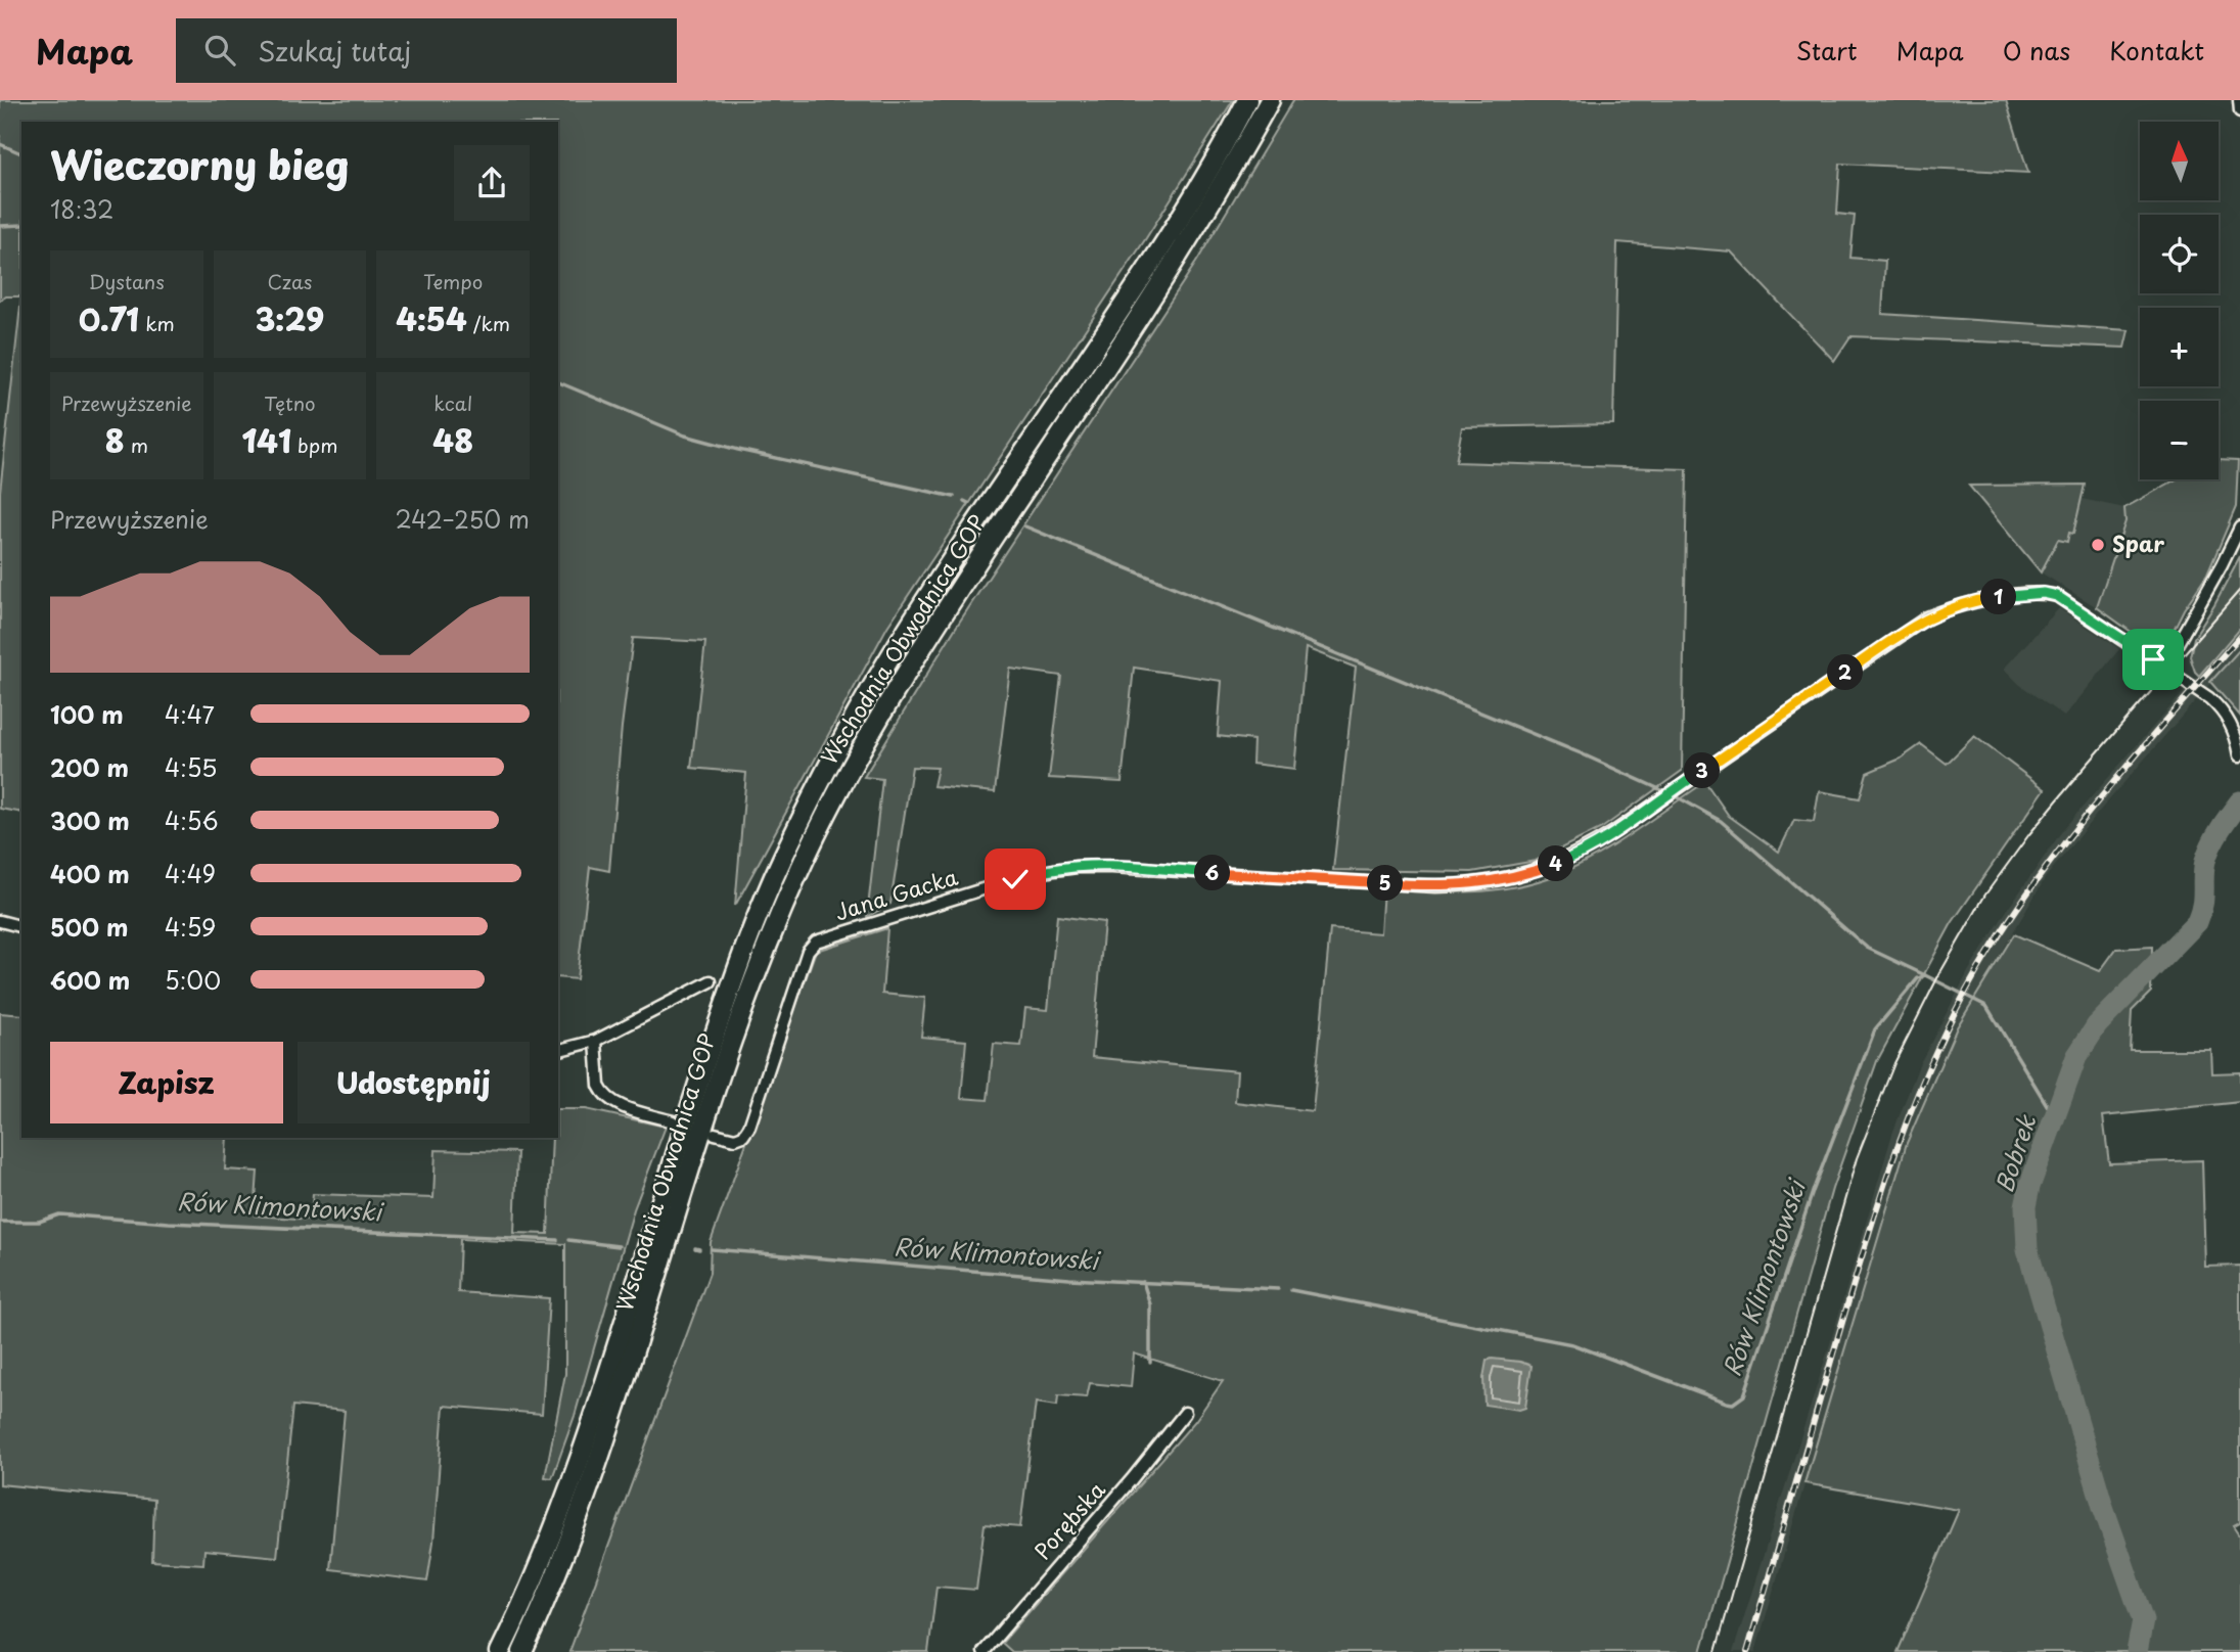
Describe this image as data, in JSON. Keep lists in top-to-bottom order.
{
  "streets": {
    "highway": ["Wschodnia Obwodnica GOP"],
    "street": ["Jana Gacka", "Porębska"]
  },
  "water": ["Bobrek", "Rów Klimontowski"],
  "places": ["Spar"],
  "north": "top",
  "page": {
    "header": "Mapa",
    "search": "Szukaj tutaj",
    "nav": [
      "Start",
      "Mapa",
      "O nas",
      "Kontakt"
    ],
    "map_buttons": ["+", "−"],
    "heading": ["Wieczorny bieg", "18:32"],
    "stats": [
      ["Dystans", "0.71 km"],
      ["Czas", "3:29"],
      ["Tempo", "4:54 /km"],
      ["Przewyższenie", "8 m"],
      ["Tętno", "141 bpm"],
      ["kcal", "48"]
    ],
    "chart": ["Przewyższenie", "242–250 m"],
    "pins": [
      "1",
      "2",
      "3",
      "4",
      "6",
      "5"
    ],
    "list": [
      {
        "name": "100 m",
        "note": "4:47"
      },
      {
        "name": "200 m",
        "note": "4:55"
      },
      {
        "name": "300 m",
        "note": "4:56"
      },
      {
        "name": "400 m",
        "note": "4:49"
      },
      {
        "name": "500 m",
        "note": "4:59"
      },
      {
        "name": "600 m",
        "note": "5:00"
      }
    ],
    "buttons": ["Zapisz", "Udostępnij"]
  }
}
